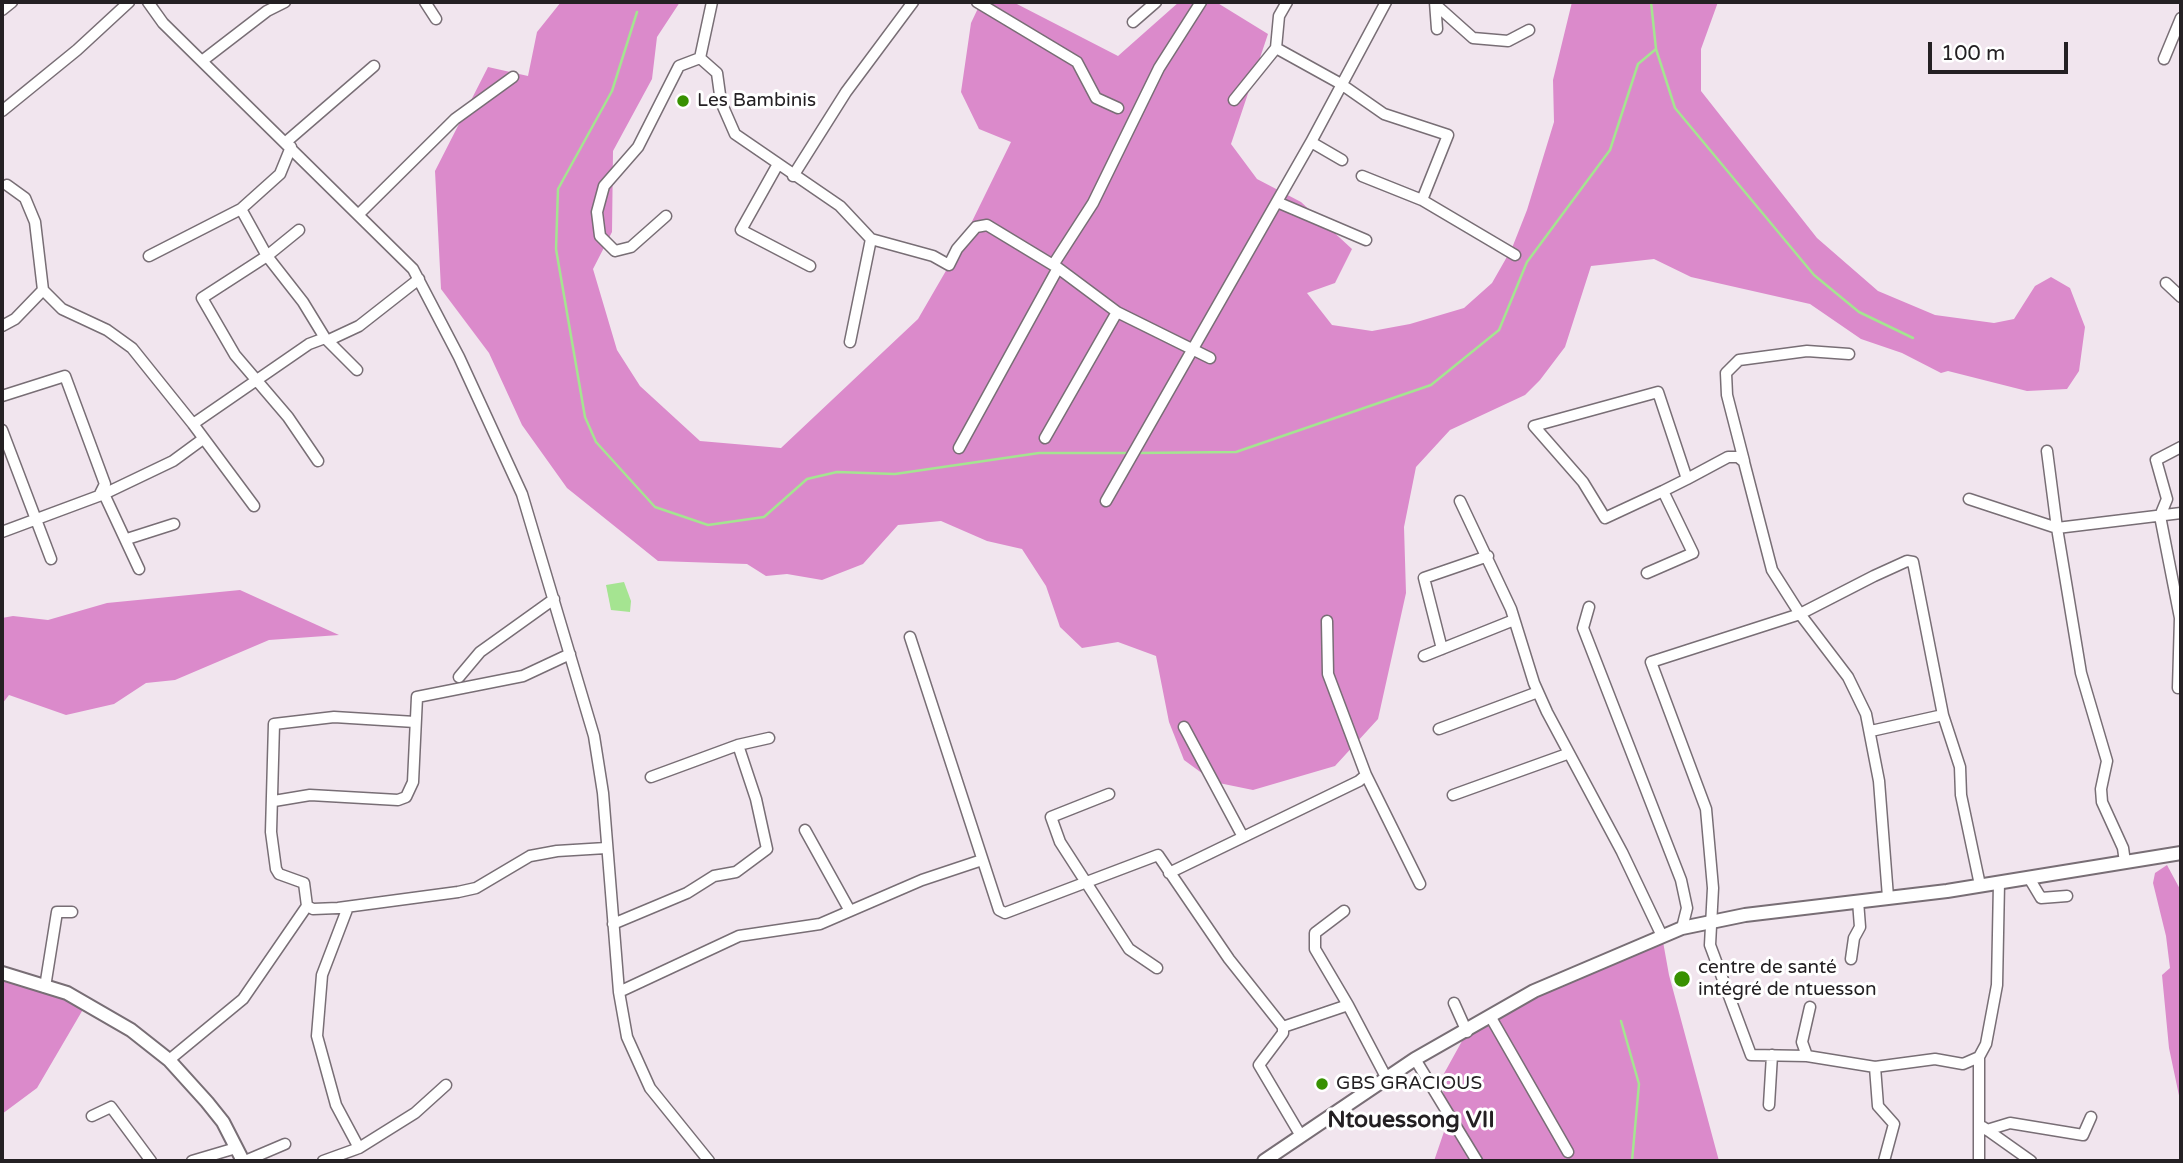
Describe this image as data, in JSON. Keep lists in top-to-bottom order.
{
  "districts": ["Ntouessong VII"],
  "places": ["Les Bambinis", "centre de santé intégré de ntuesson", "GBS GRACIOUS"],
  "scale_bar": "100 m"
}
